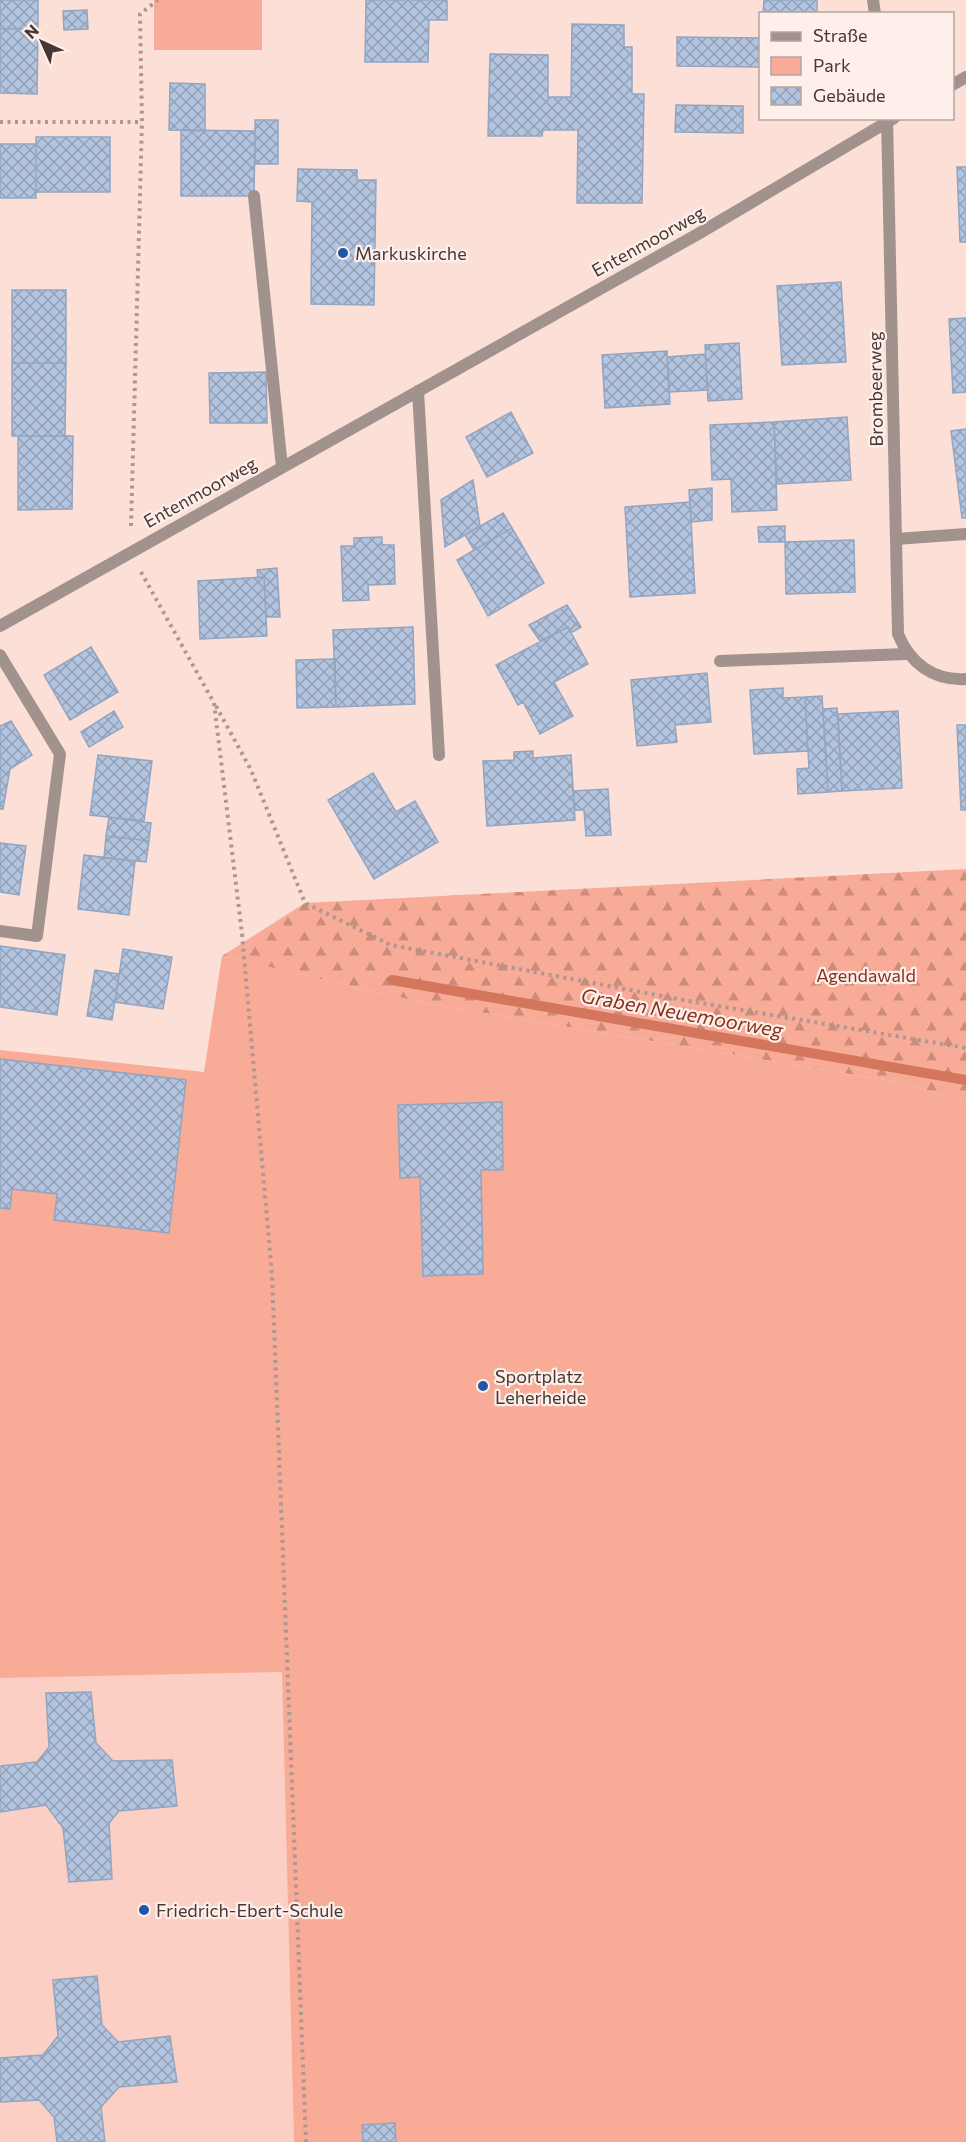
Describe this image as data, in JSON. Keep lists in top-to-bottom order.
{
  "streets": {
    "street": ["Entenmoorweg", "Brombeerweg"]
  },
  "crossings": [
    ["Entenmoorweg", "Brombeerweg"]
  ],
  "water": ["Graben Neuemoorweg"],
  "parks": ["Agendawald"],
  "places": ["Markuskirche", "Sportplatz Leherheide", "Friedrich-Ebert-Schule"],
  "legend": ["Straße", "Park", "Gebäude"],
  "north": "top left"
}
